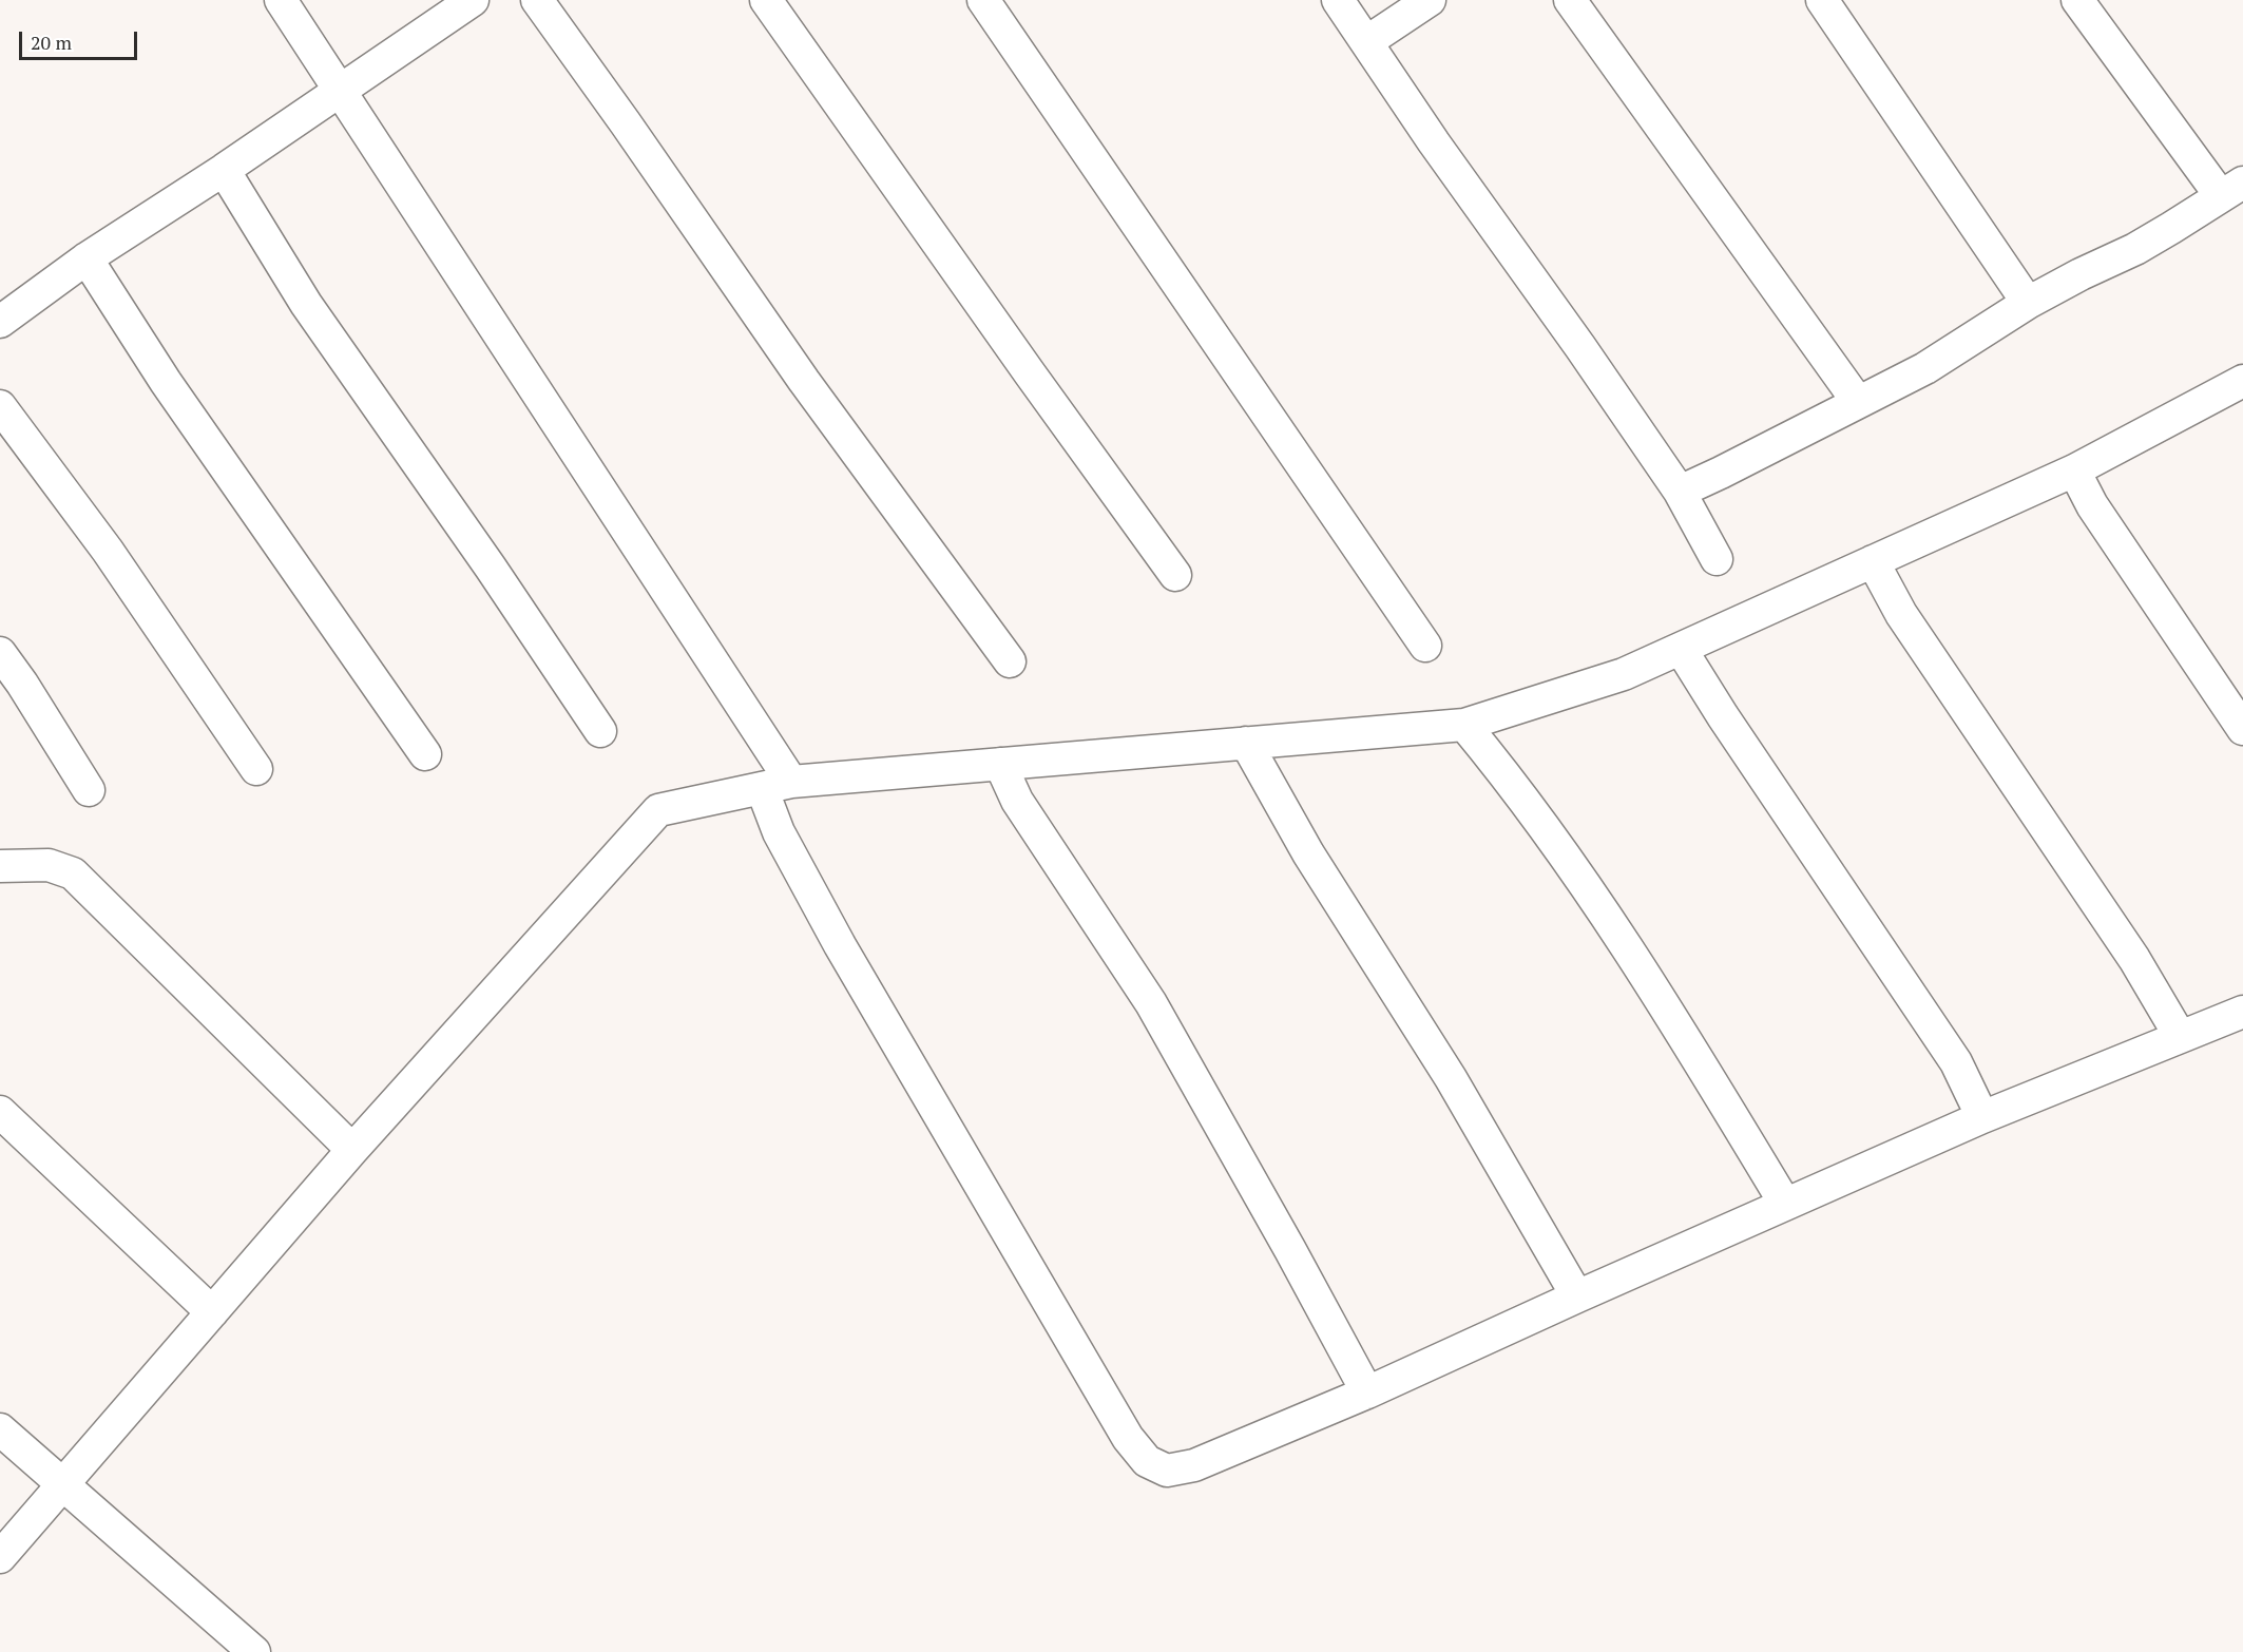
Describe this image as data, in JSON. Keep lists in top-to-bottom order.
{
  "scale_bar": "20 m"
}
